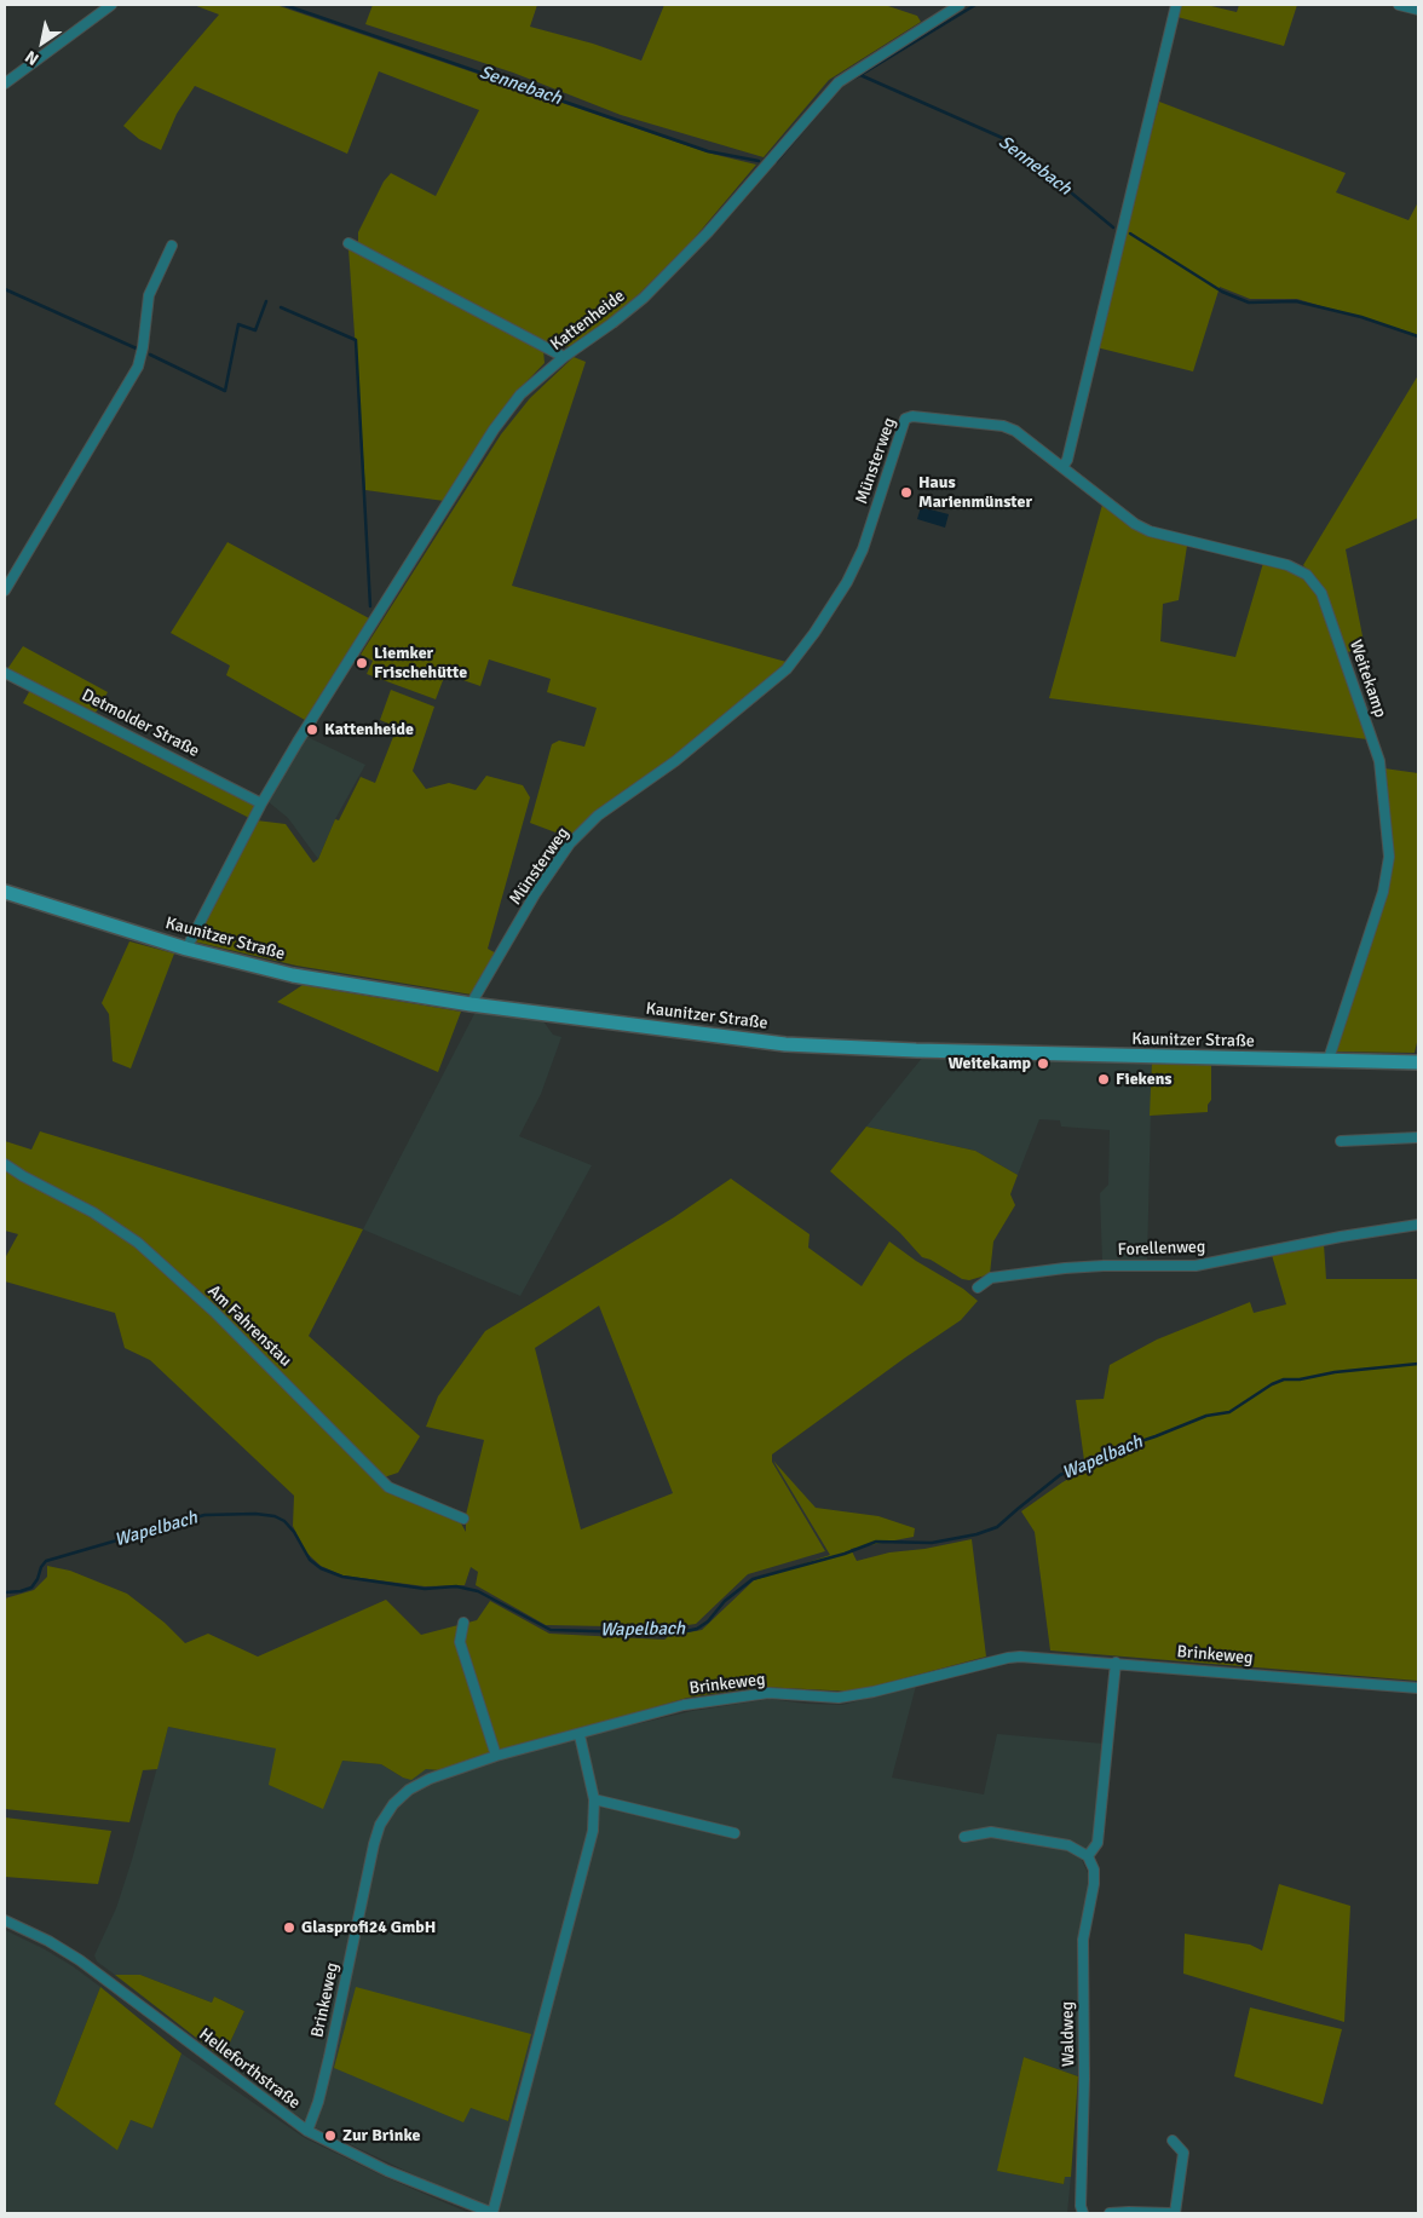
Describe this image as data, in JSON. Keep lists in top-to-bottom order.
{
  "streets": {
    "street": [
      "Kattenheide",
      "Münsterweg",
      "Weitekamp",
      "Detmolder Straße",
      "Kaunitzer Straße",
      "Forellenweg",
      "Am Fahrenstau",
      "Brinkeweg",
      "Waldweg",
      "Helleforthstraße"
    ]
  },
  "crossings": [
    ["Kattenheide", "Detmolder Straße"],
    ["Kattenheide", "Kaunitzer Straße"],
    ["Münsterweg", "Weitekamp"],
    ["Münsterweg", "Kaunitzer Straße"],
    ["Weitekamp", "Kaunitzer Straße"],
    ["Brinkeweg", "Helleforthstraße"]
  ],
  "water": ["Sennebach", "Wapelbach"],
  "places": [
    "Haus Marienmünster",
    "Liemker Frischehütte",
    "Kattenheide",
    "Weitekamp",
    "Fiekens",
    "Glasprofi24 GmbH",
    "Zur Brinke"
  ],
  "north": "bottom left"
}
